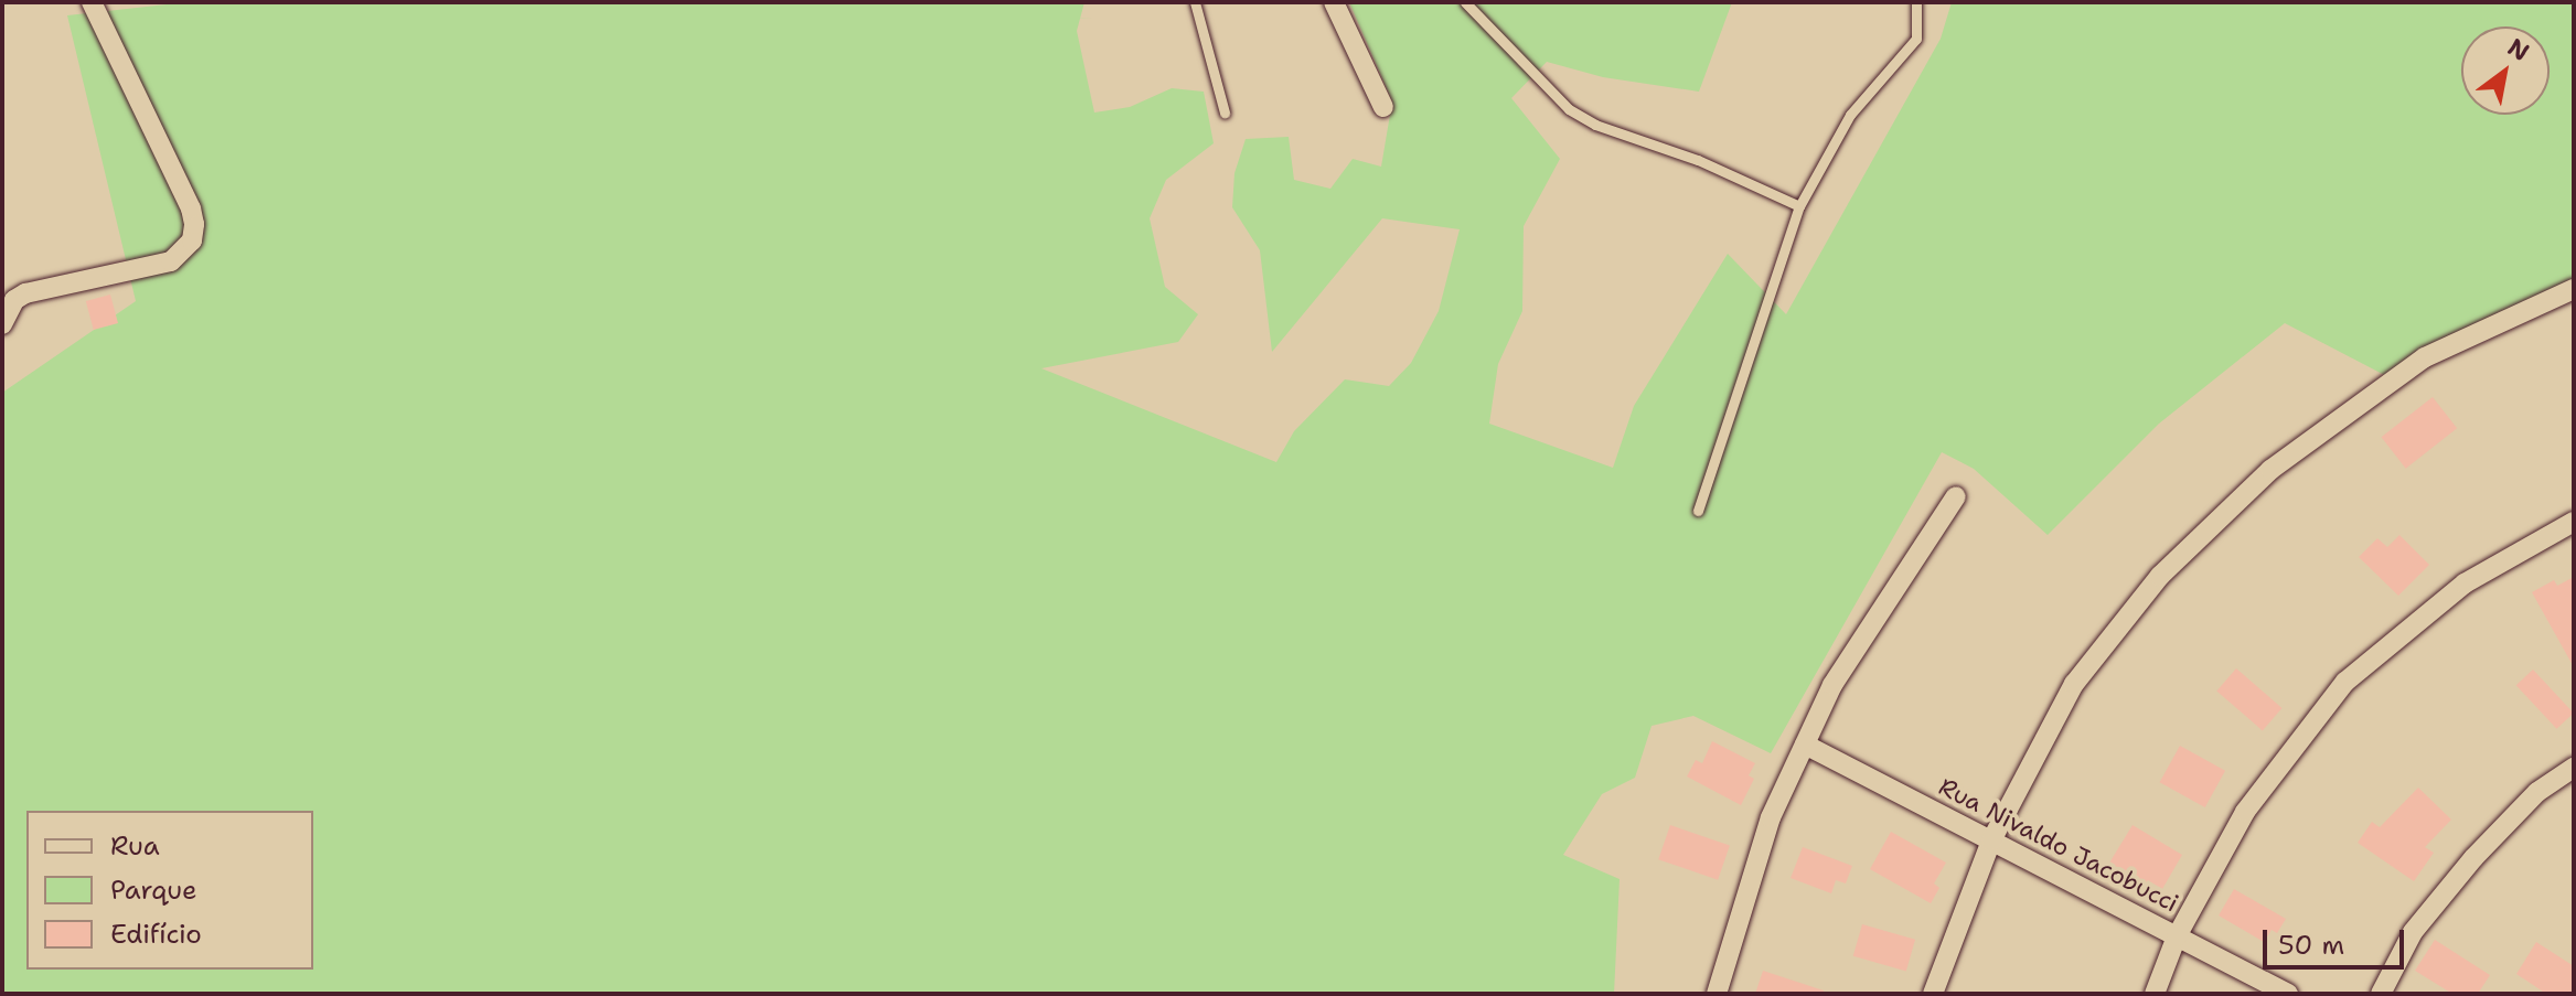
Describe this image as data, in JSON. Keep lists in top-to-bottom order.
{
  "streets": {
    "street": ["Rua Nivaldo Jacobucci"]
  },
  "legend": ["Rua", "Parque", "Edifício"],
  "scale_bar": "50 m",
  "north": "top right"
}
